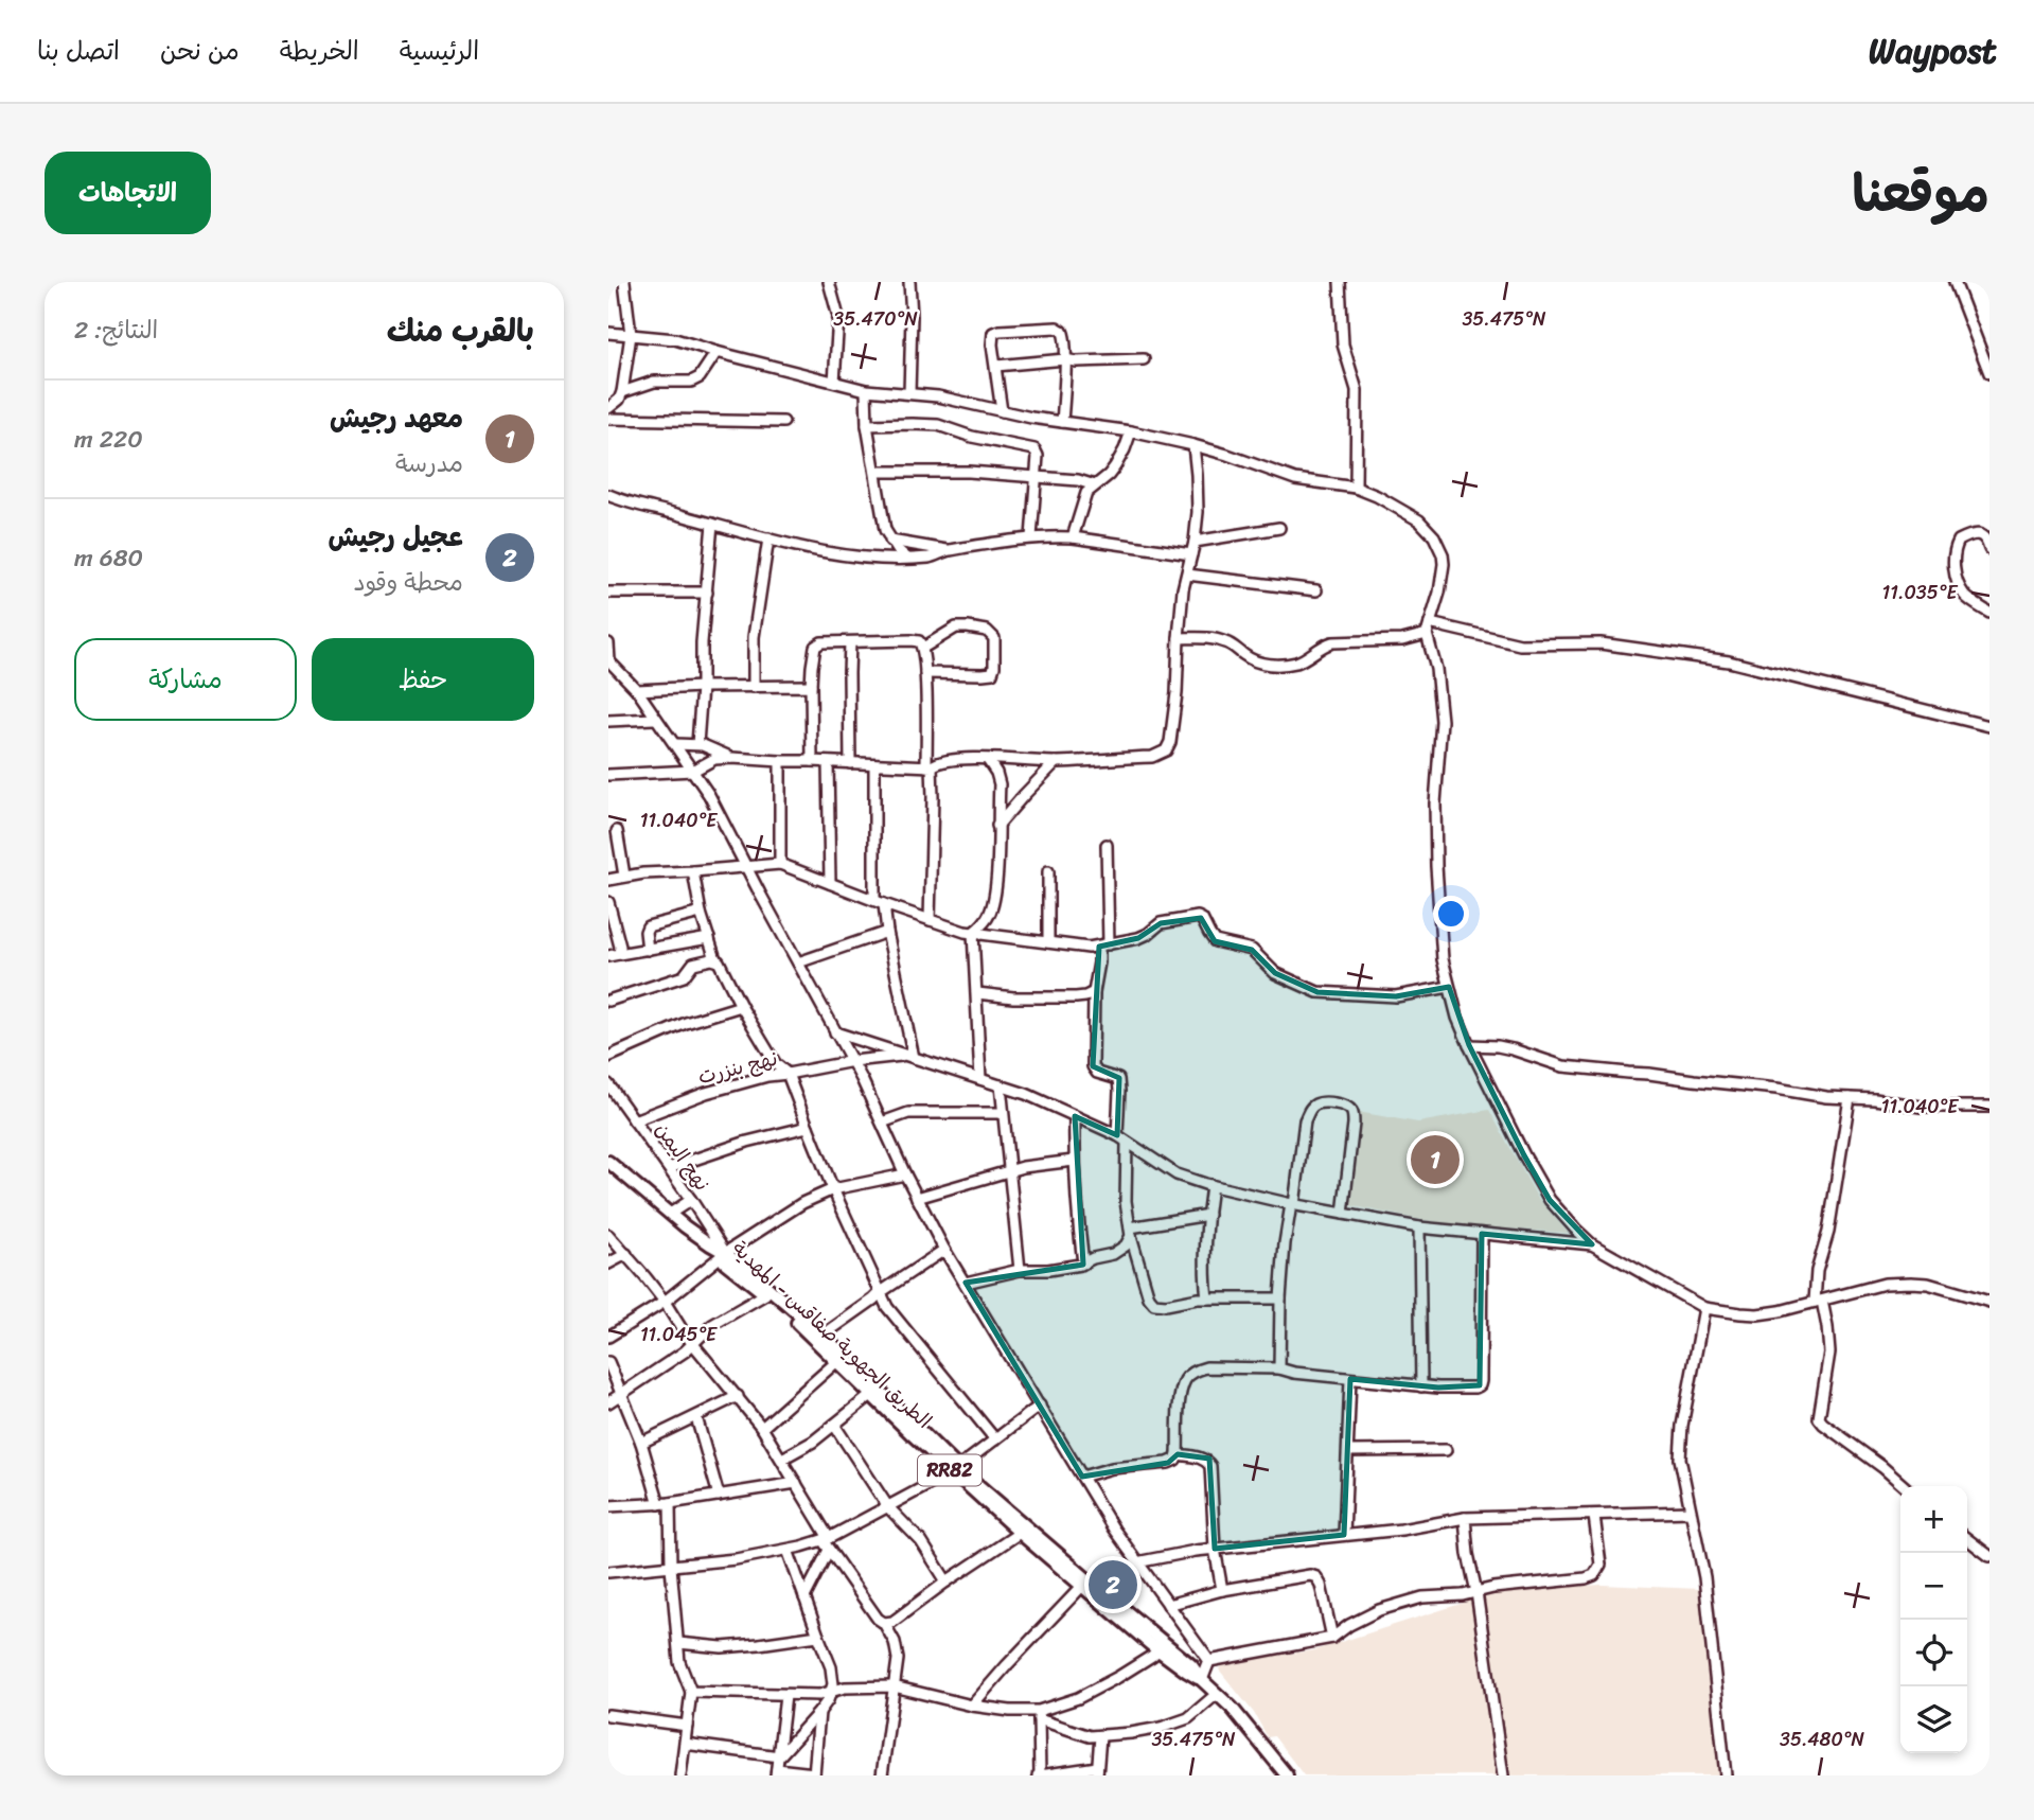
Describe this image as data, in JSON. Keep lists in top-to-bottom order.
{
  "streets": {
    "main road": ["الطريق الجهوية صفاقس - المهدية", "RR82"],
    "street": ["نهج بنزرت", "نهج اليمن"]
  },
  "crossings": [
    ["نهج بنزرت", "نهج اليمن"],
    ["نهج اليمن", "الطريق الجهوية صفاقس - المهدية"]
  ],
  "page": {
    "header": "Waypost",
    "nav": [
      "الرئيسية",
      "الخريطة",
      "من نحن",
      "اتصل بنا"
    ],
    "title": "موقعنا",
    "buttons": [
      "الاتجاهات",
      ["حفظ", "مشاركة"]
    ],
    "heading": ["بالقرب منك", "النتائج: 2"],
    "list": [
      {
        "mark": "1",
        "name": "معهد رجيش",
        "note": "مدرسة",
        "value": "220 m"
      },
      {
        "mark": "2",
        "name": "عجيل رجيش",
        "note": "محطة وقود",
        "value": "680 m"
      }
    ],
    "pins": ["1", "2"],
    "map_buttons": ["+", "−"]
  },
  "coordinates": [
    "35.470°N",
    "35.475°N",
    "11.035°E",
    "11.040°E",
    "11.045°E",
    "35.480°N"
  ]
}
